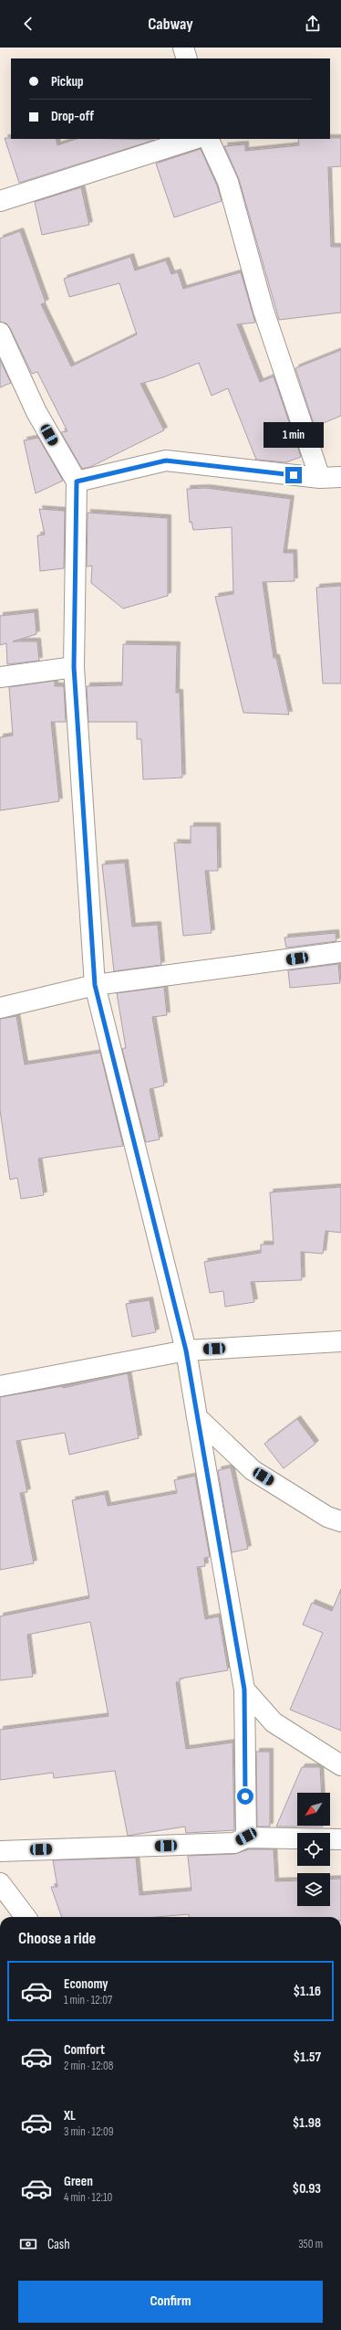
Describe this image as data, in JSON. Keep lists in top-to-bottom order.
{
  "north": "bottom left",
  "page": {
    "header": "Cabway",
    "banner": ["Pickup", "Drop-off"],
    "bubble": "1 min",
    "heading": "Choose a ride",
    "list": [
      {
        "name": "Economy",
        "note": "1 min · 12:07",
        "value": "$1.16"
      },
      {
        "name": "Comfort",
        "note": "2 min · 12:08",
        "value": "$1.57"
      },
      {
        "name": "XL",
        "note": "3 min · 12:09",
        "value": "$1.98"
      },
      {
        "name": "Green",
        "note": "4 min · 12:10",
        "value": "$0.93"
      }
    ],
    "pay": ["Cash", "350 m"],
    "buttons": "Confirm"
  }
}
